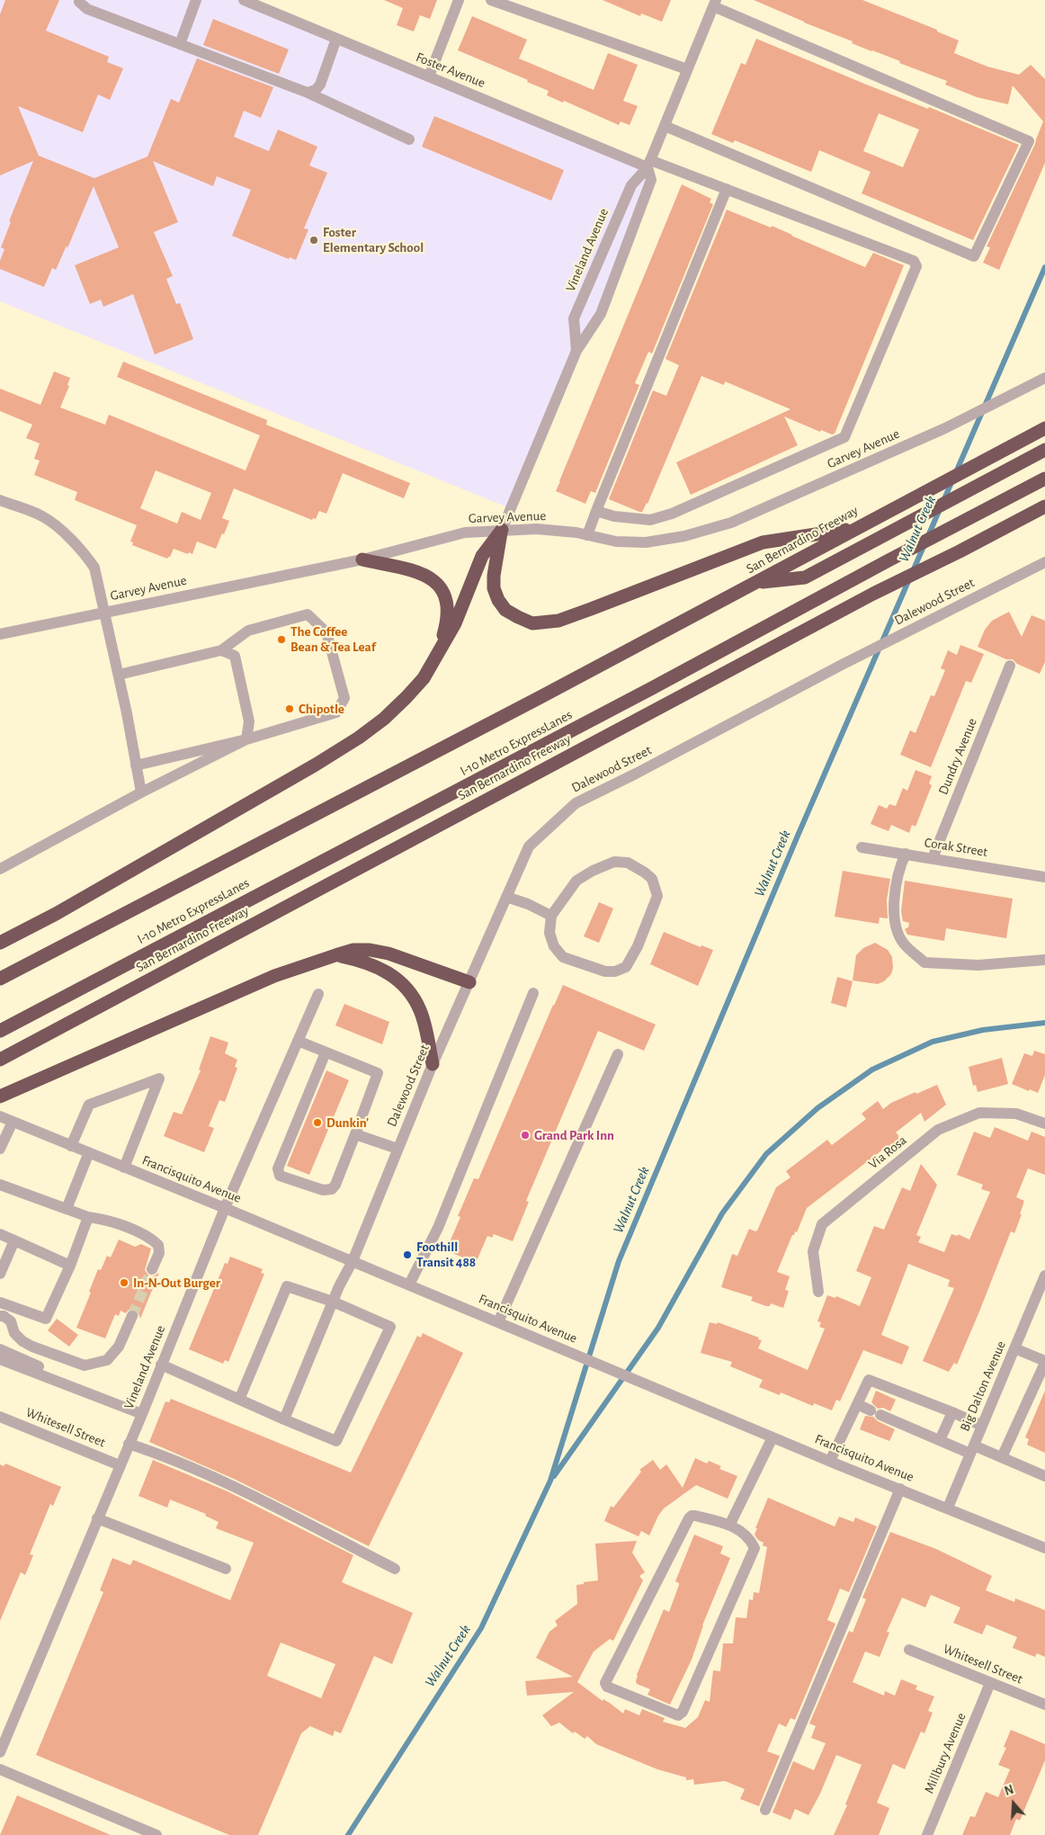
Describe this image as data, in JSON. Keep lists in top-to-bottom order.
{
  "streets": {
    "highway": ["San Bernardino Freeway", "I-10 Metro ExpressLanes"],
    "street": [
      "Foster Avenue",
      "Vineland Avenue",
      "Garvey Avenue",
      "Dalewood Street",
      "Dundry Avenue",
      "Corak Street",
      "Via Rosa",
      "Francisquito Avenue",
      "Big Dalton Avenue",
      "Whitesell Street",
      "Millbury Avenue"
    ]
  },
  "crossings": [
    ["Foster Avenue", "Vineland Avenue"],
    ["Vineland Avenue", "Garvey Avenue"],
    ["Vineland Avenue", "Francisquito Avenue"],
    ["Vineland Avenue", "Whitesell Street"],
    ["Dalewood Street", "Francisquito Avenue"],
    ["Dundry Avenue", "Corak Street"],
    ["Francisquito Avenue", "Big Dalton Avenue"],
    ["Whitesell Street", "Millbury Avenue"]
  ],
  "water": ["Walnut Creek"],
  "places": [
    "Foster Elementary School",
    "The Coffee Bean & Tea Leaf",
    "Chipotle",
    "Dunkin'",
    "Grand Park Inn",
    "Foothill Transit 488",
    "In-N-Out Burger"
  ],
  "north": "top"
}
